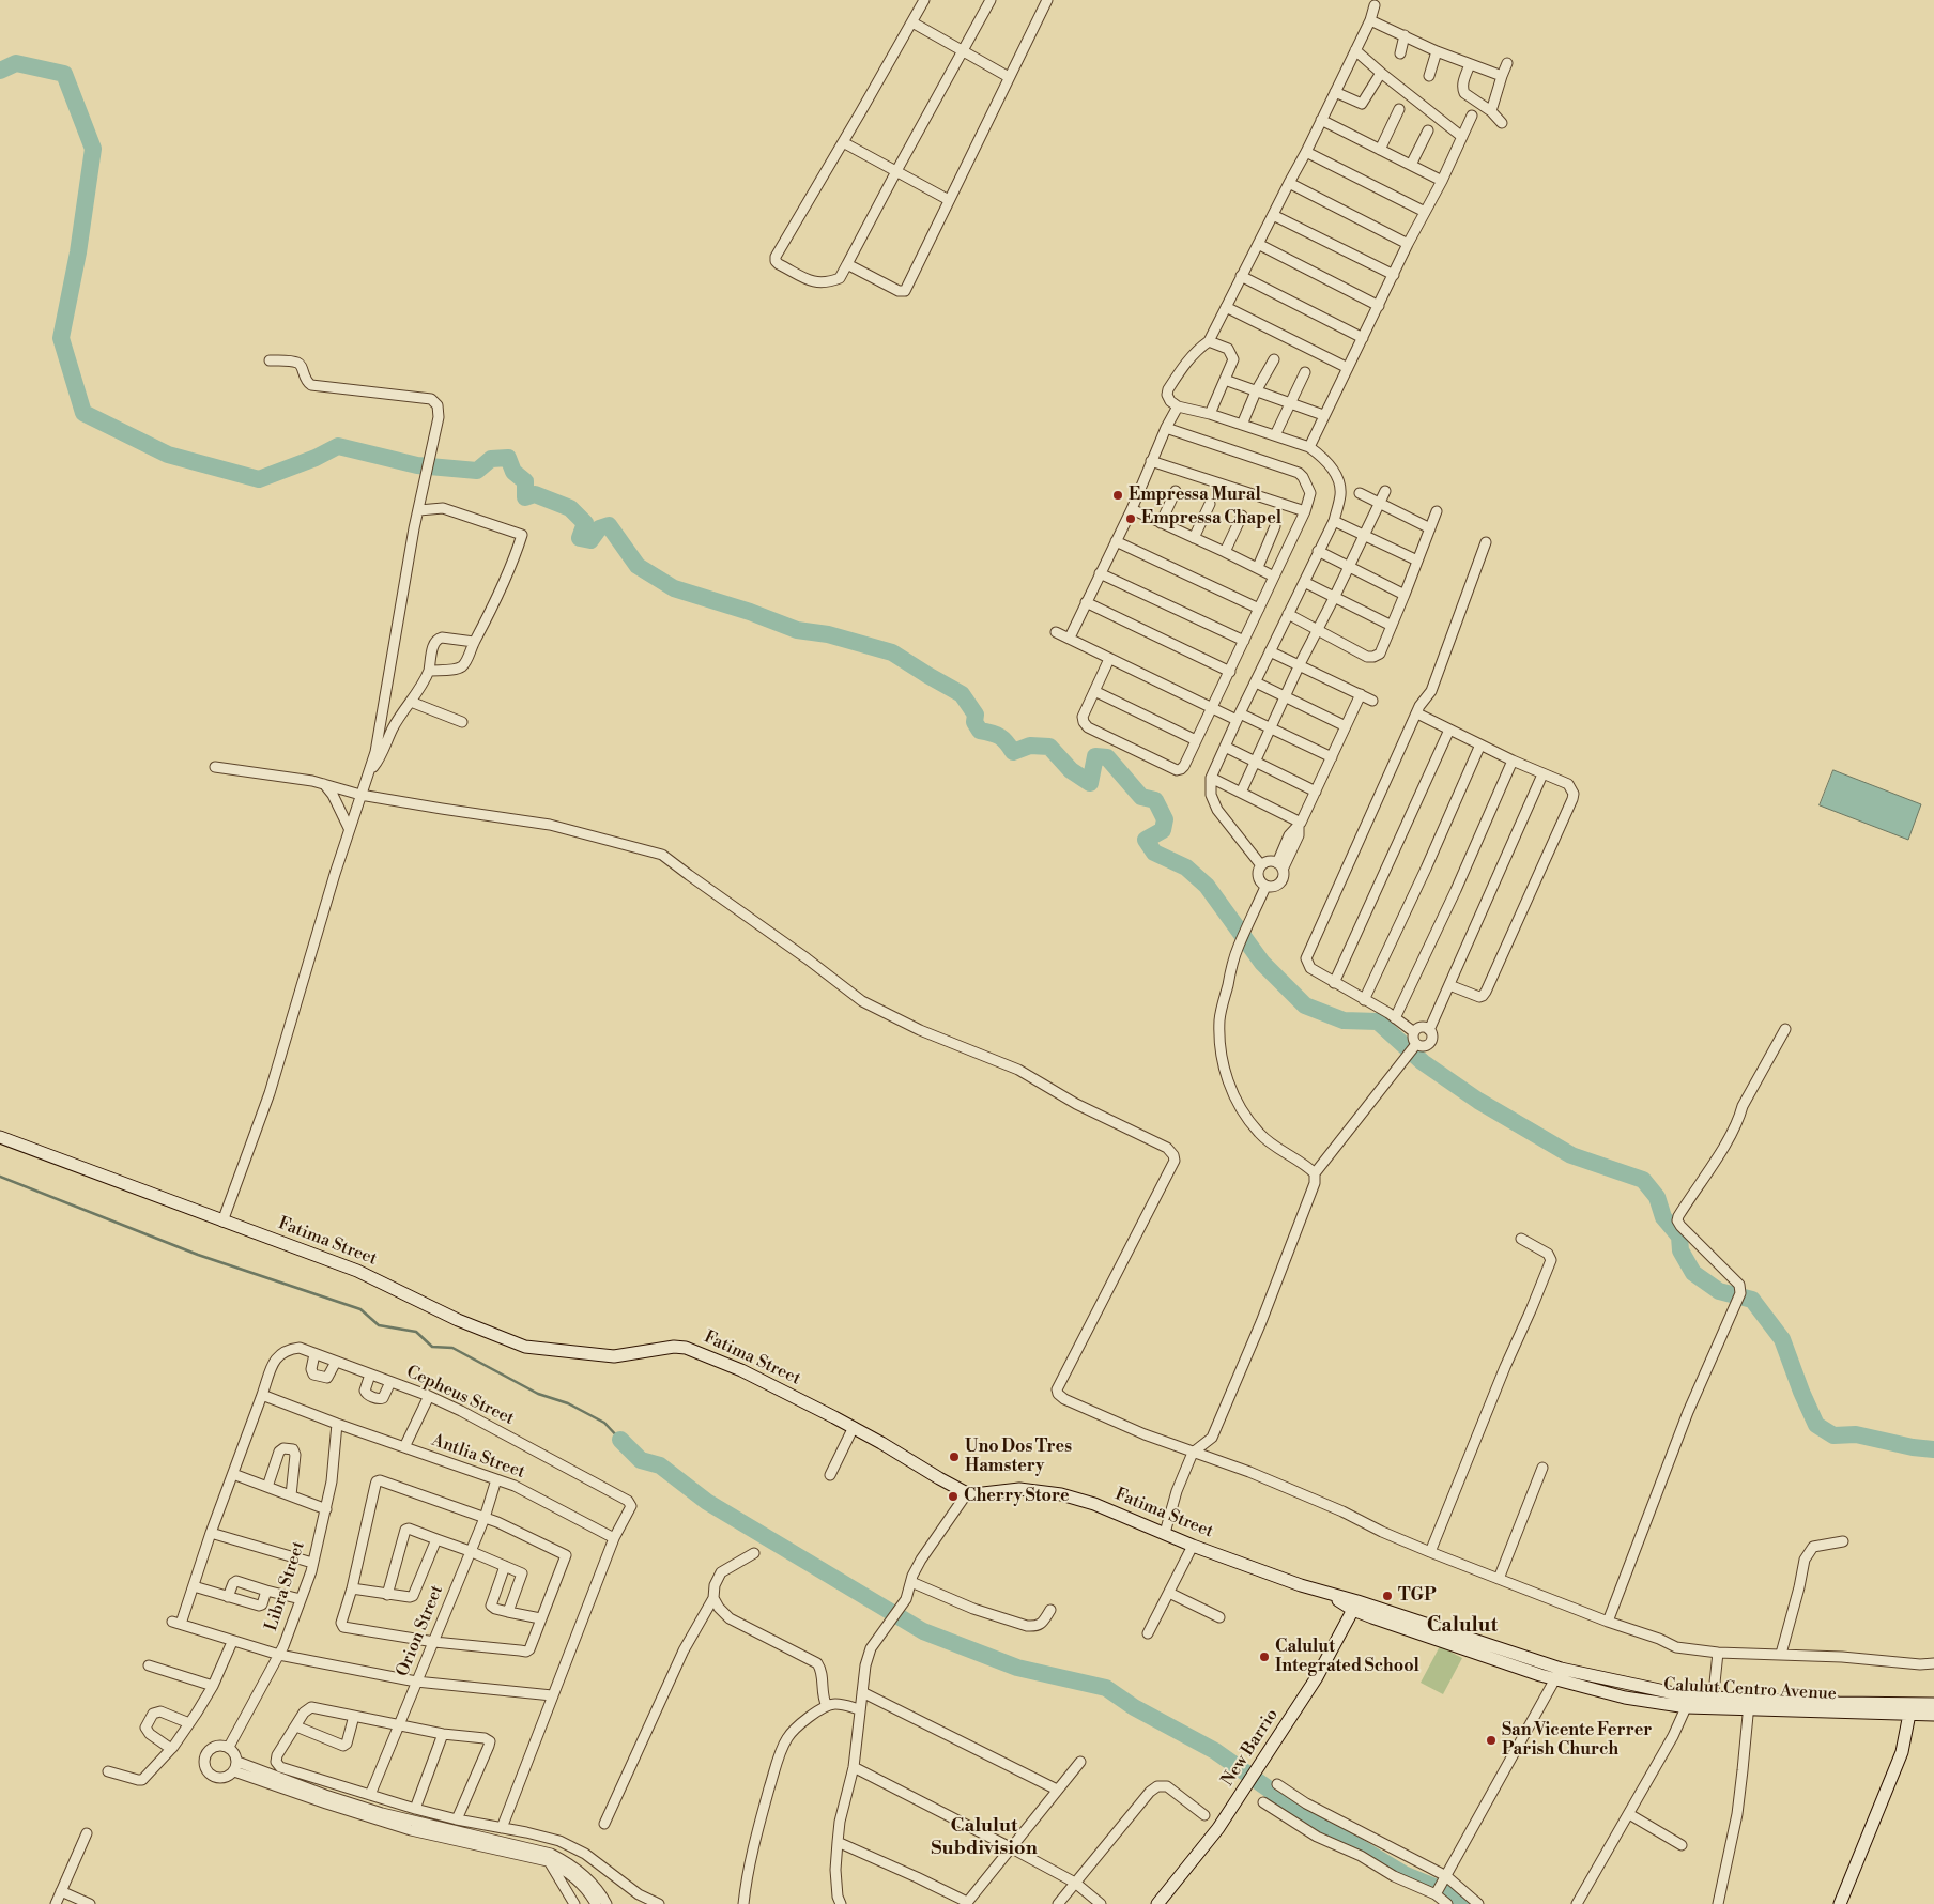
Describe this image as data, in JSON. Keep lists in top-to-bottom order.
{
  "streets": {
    "street": [
      "Fatima Street",
      "Cepheus Street",
      "Antlia Street",
      "Libra Street",
      "Orion Street",
      "Calulut Centro Avenue",
      "New Barrio"
    ]
  },
  "crossings": [
    ["Fatima Street", "Calulut Centro Avenue"],
    ["Fatima Street", "New Barrio"],
    ["Cepheus Street", "Antlia Street"],
    ["Antlia Street", "Libra Street"],
    ["Antlia Street", "Orion Street"],
    ["Calulut Centro Avenue", "New Barrio"]
  ],
  "districts": ["Calulut", "Calulut Subdivision"],
  "places": [
    "Empressa Mural",
    "Empressa Chapel",
    "Uno Dos Tres Hamstery",
    "Cherry Store",
    "TGP",
    "Calulut Integrated School",
    "San Vicente Ferrer Parish Church"
  ]
}
